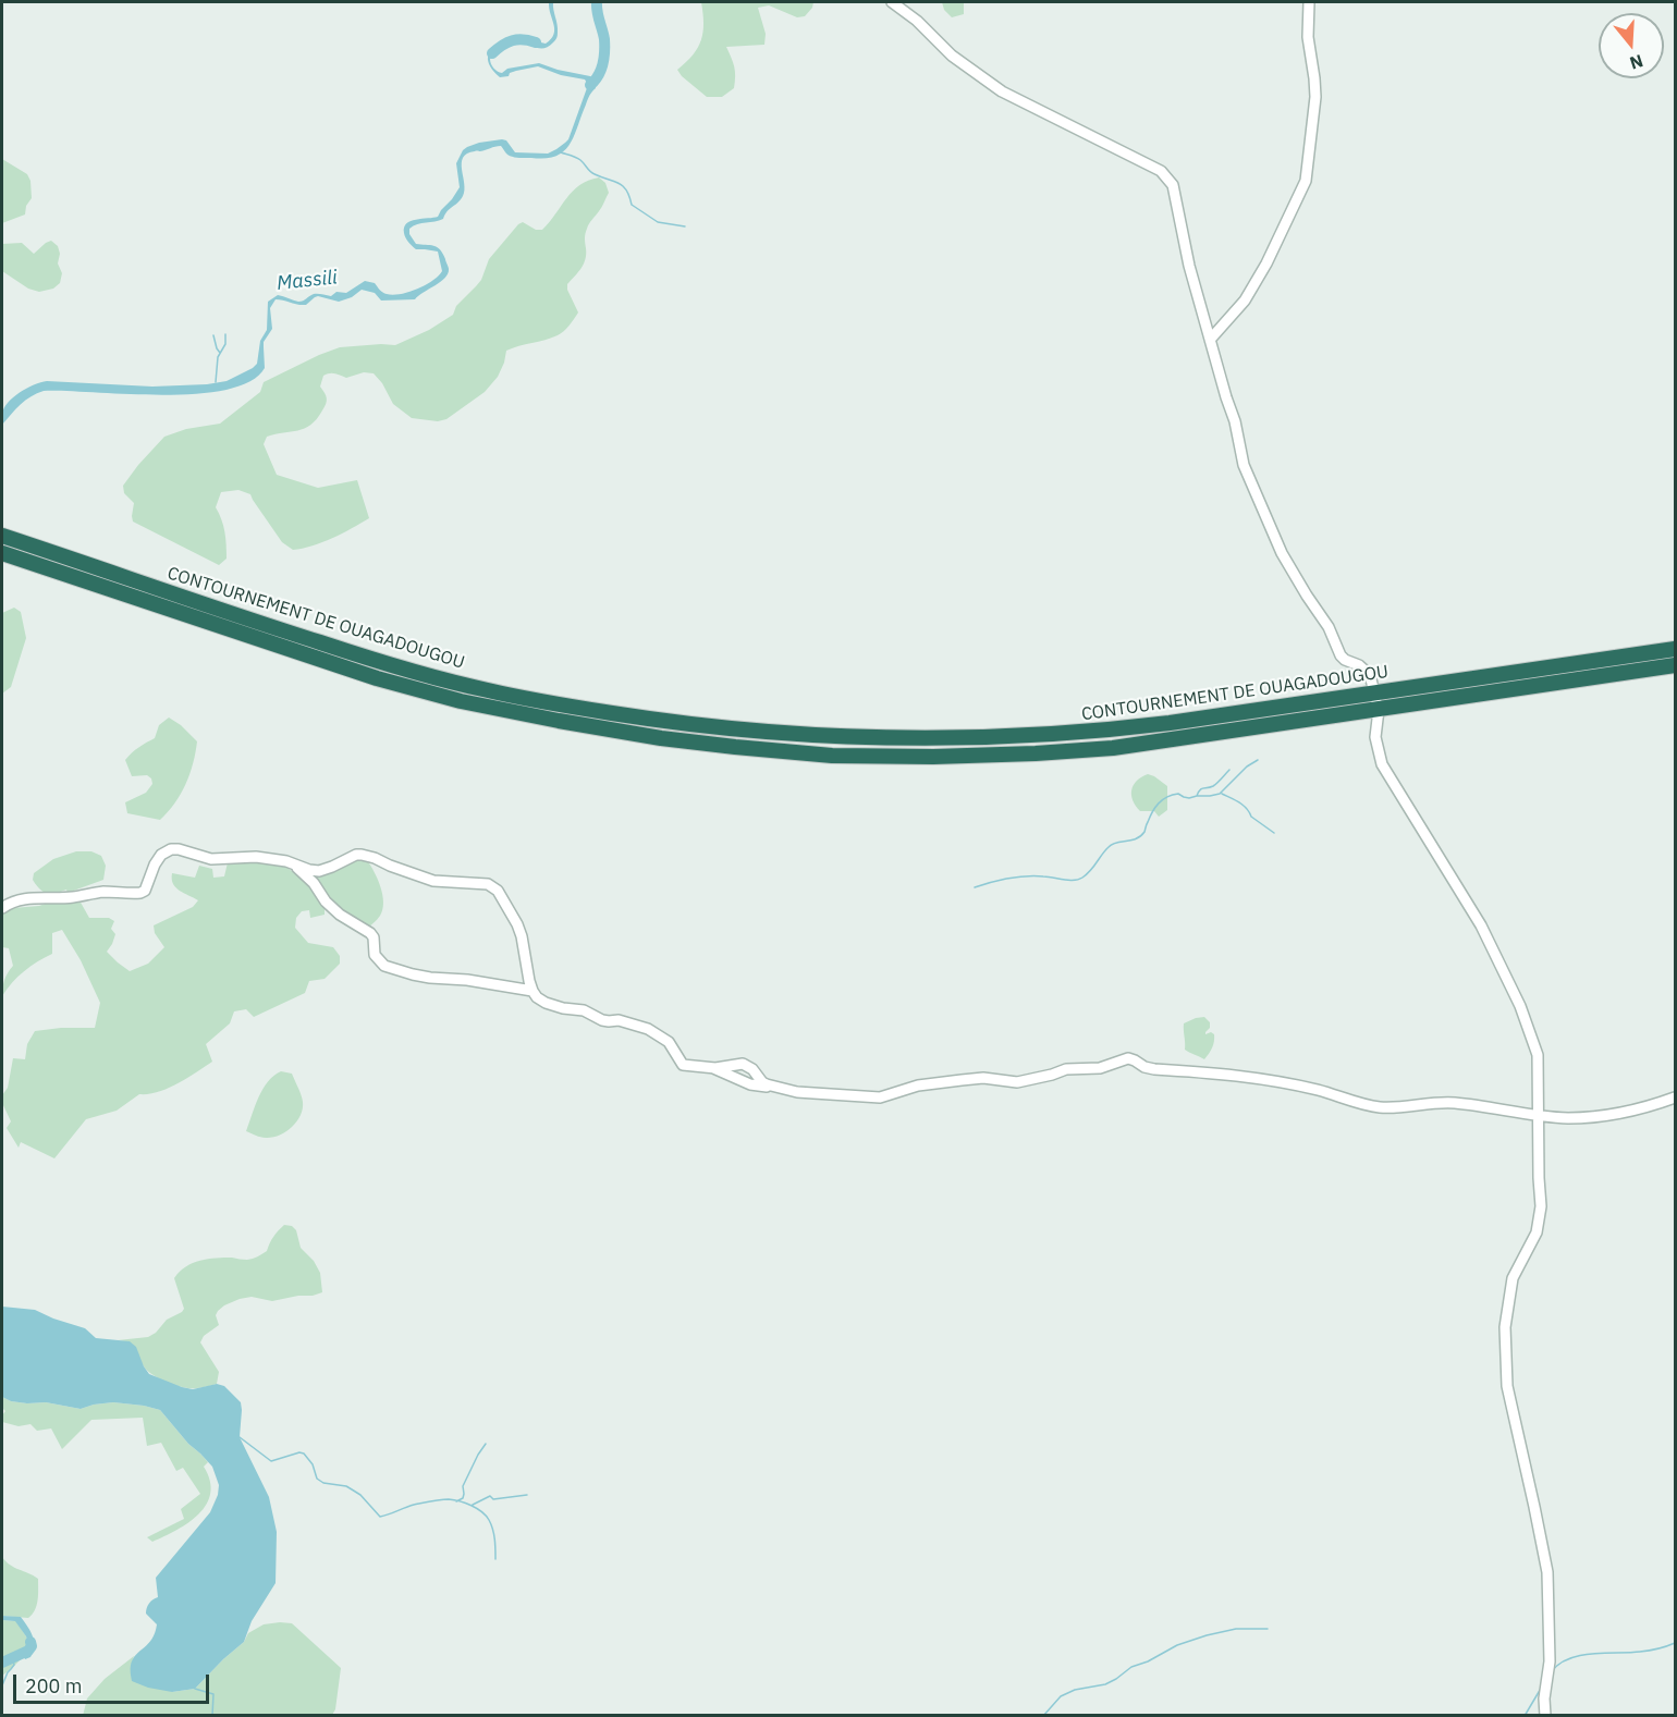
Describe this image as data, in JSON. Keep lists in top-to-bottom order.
{
  "streets": {
    "highway": ["CONTOURNEMENT DE OUAGADOUGOU"]
  },
  "water": ["Massili"],
  "scale_bar": "200 m",
  "north": "bottom"
}
